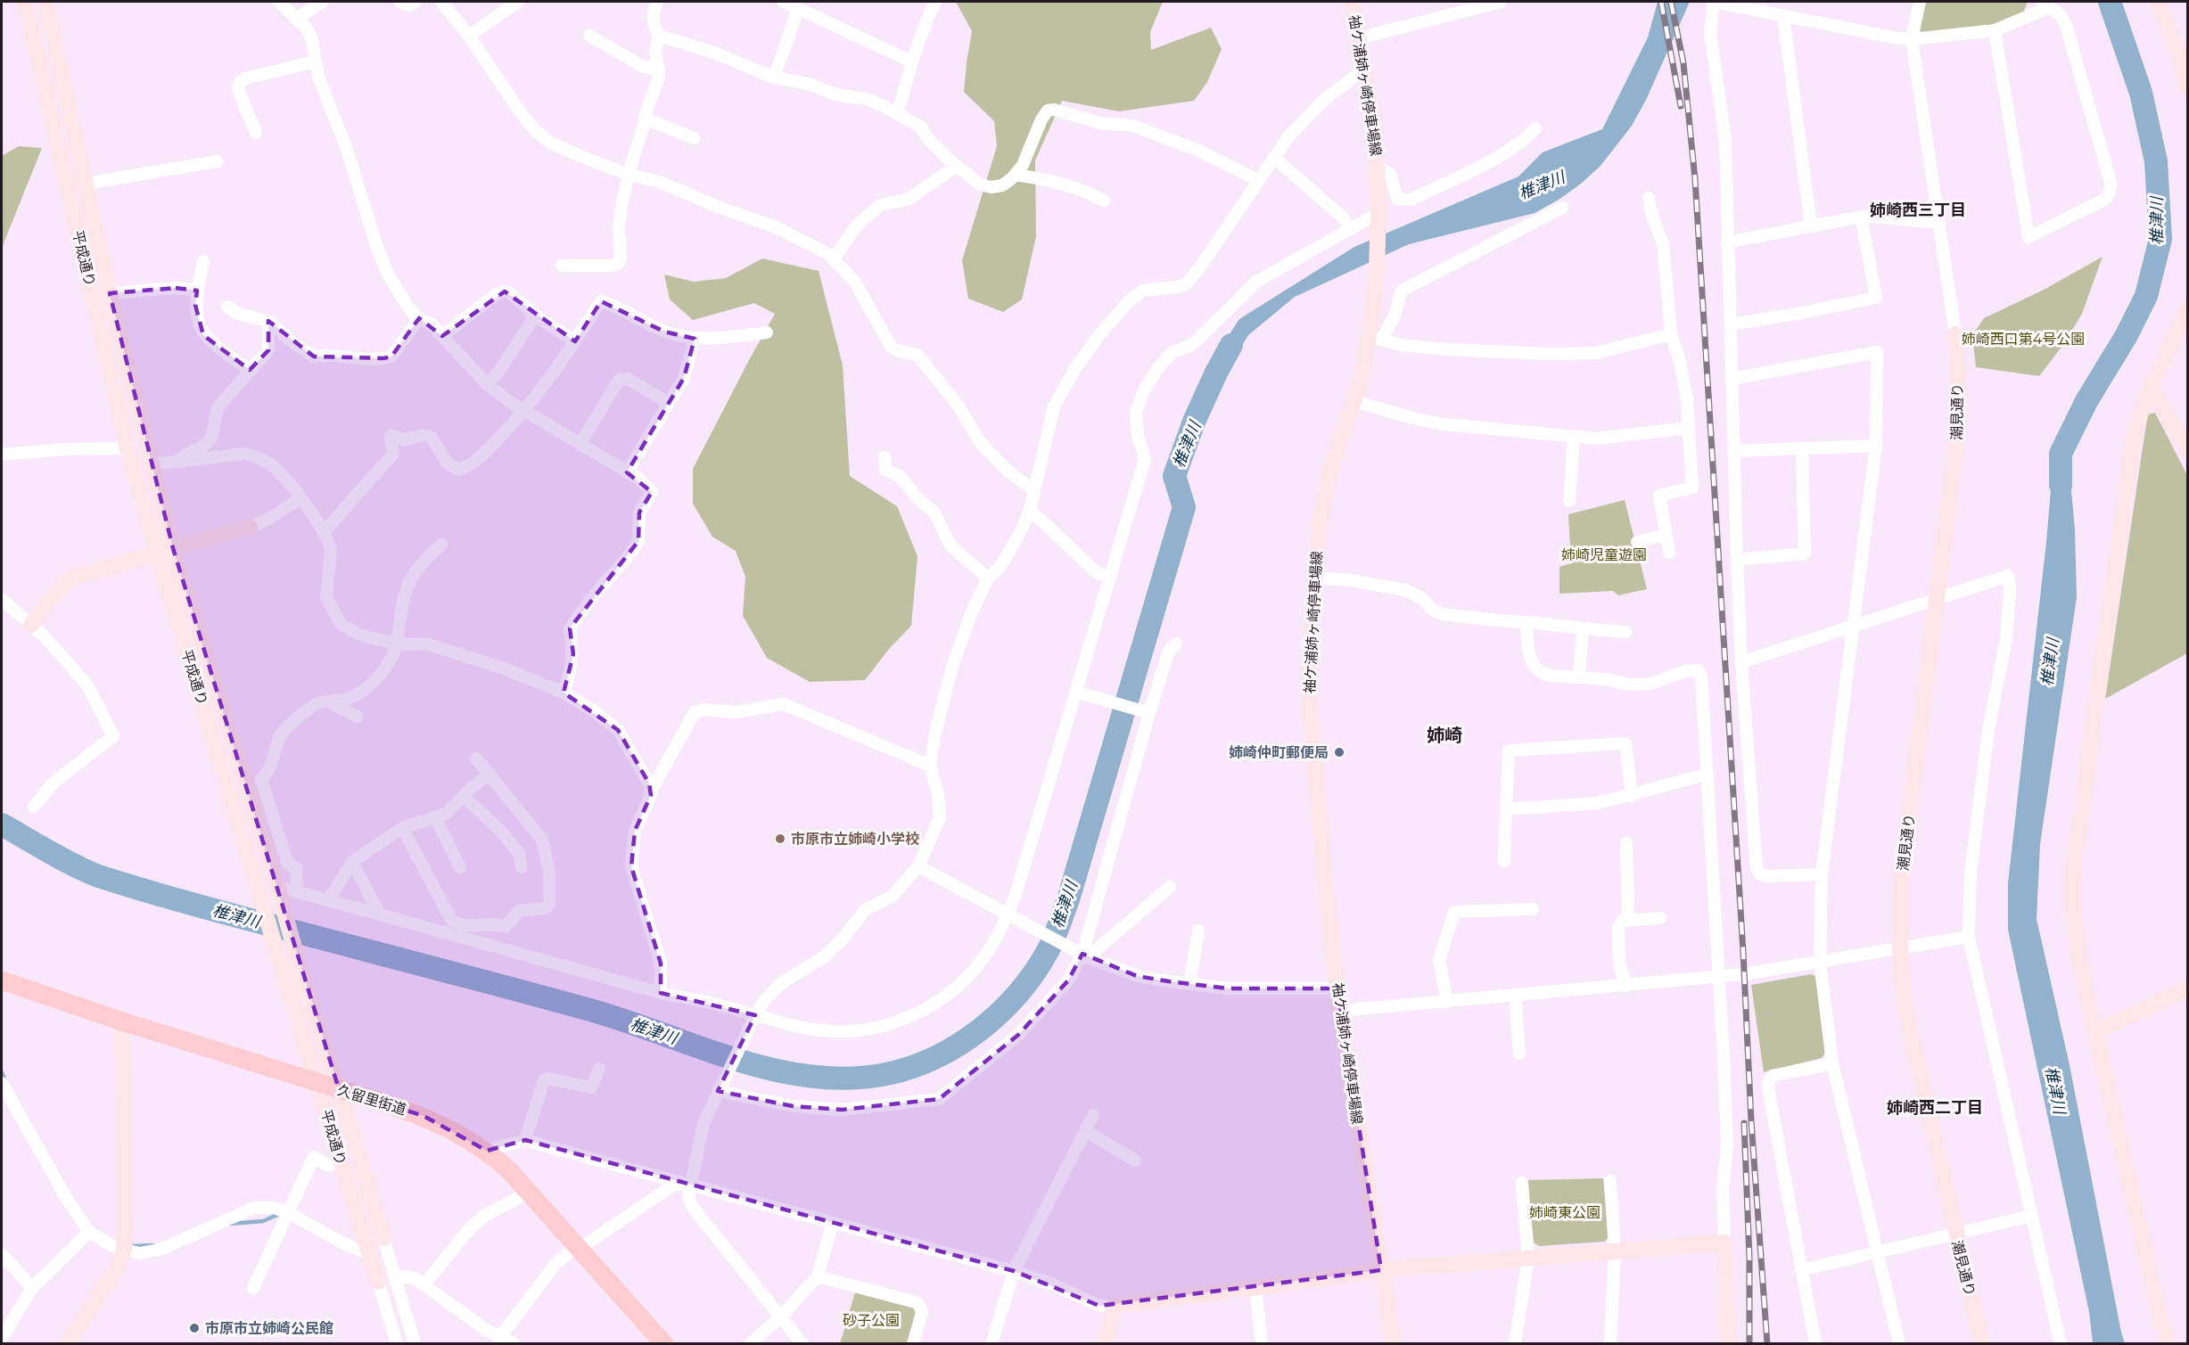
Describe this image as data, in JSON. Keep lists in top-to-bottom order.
{
  "streets": {
    "main road": ["久留里街道"],
    "street": ["袖ケ浦姉ヶ崎停車場線", "平成通り", "潮見通り"]
  },
  "crossings": [
    ["平成通り", "久留里街道"]
  ],
  "districts": ["姉崎西三丁目", "姉崎", "姉崎西二丁目"],
  "water": ["椎津川"],
  "parks": [
    "姉崎西口第4号公園",
    "姉崎児童遊園",
    "姉崎東公園",
    "砂子公園"
  ],
  "places": ["姉崎仲町郵便局", "市原市立姉崎小学校", "市原市立姉崎公民館"]
}
